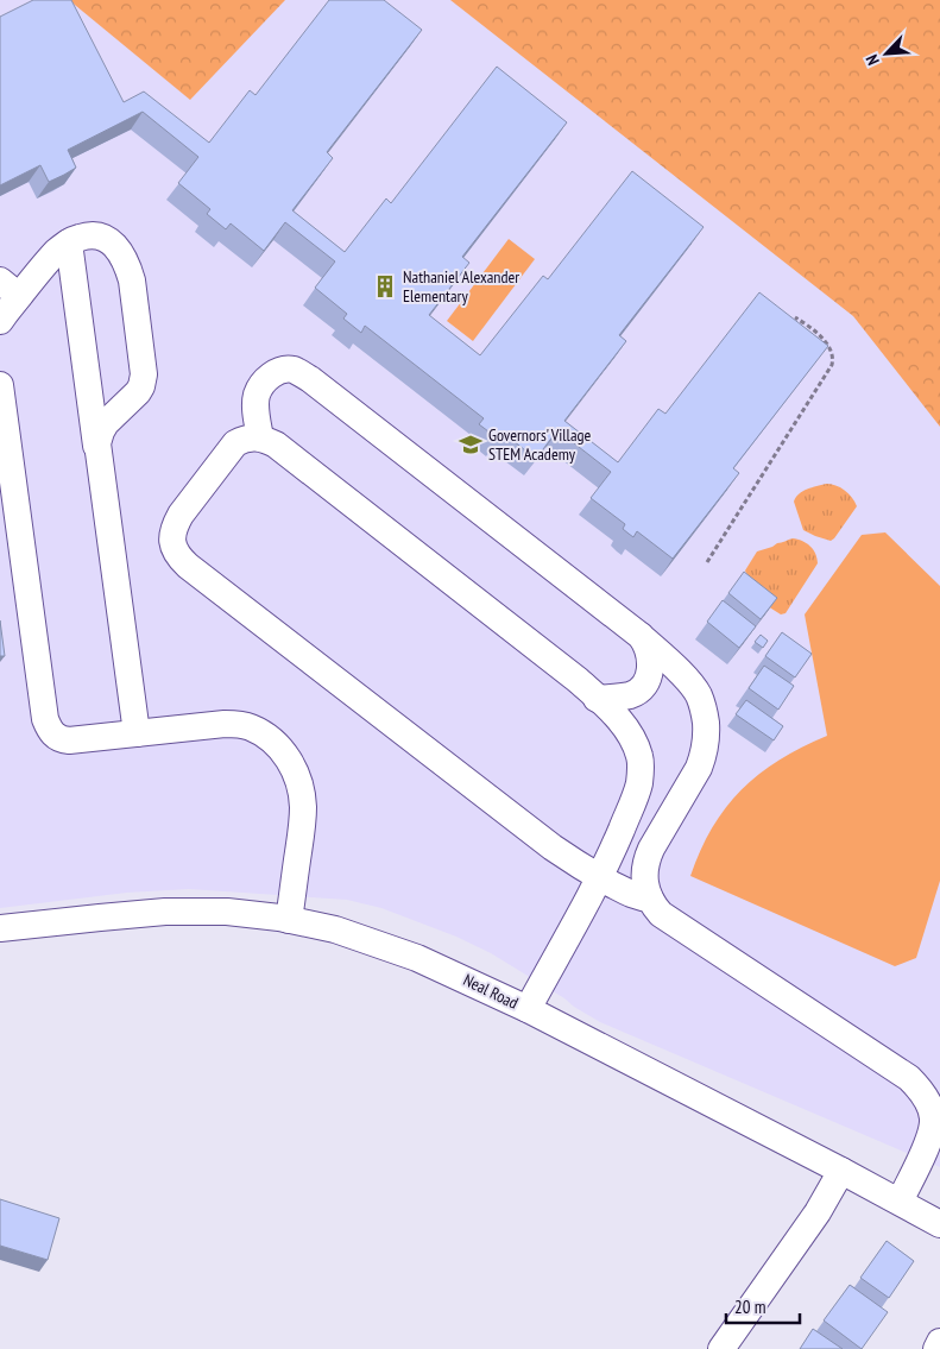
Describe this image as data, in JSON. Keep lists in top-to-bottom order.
{
  "streets": {
    "street": ["Neal Road"]
  },
  "places": {
    "building": ["Nathaniel Alexander Elementary"],
    "school or university": ["Governors' Village STEM Academy"]
  },
  "scale_bar": "20 m",
  "north": "bottom left"
}
